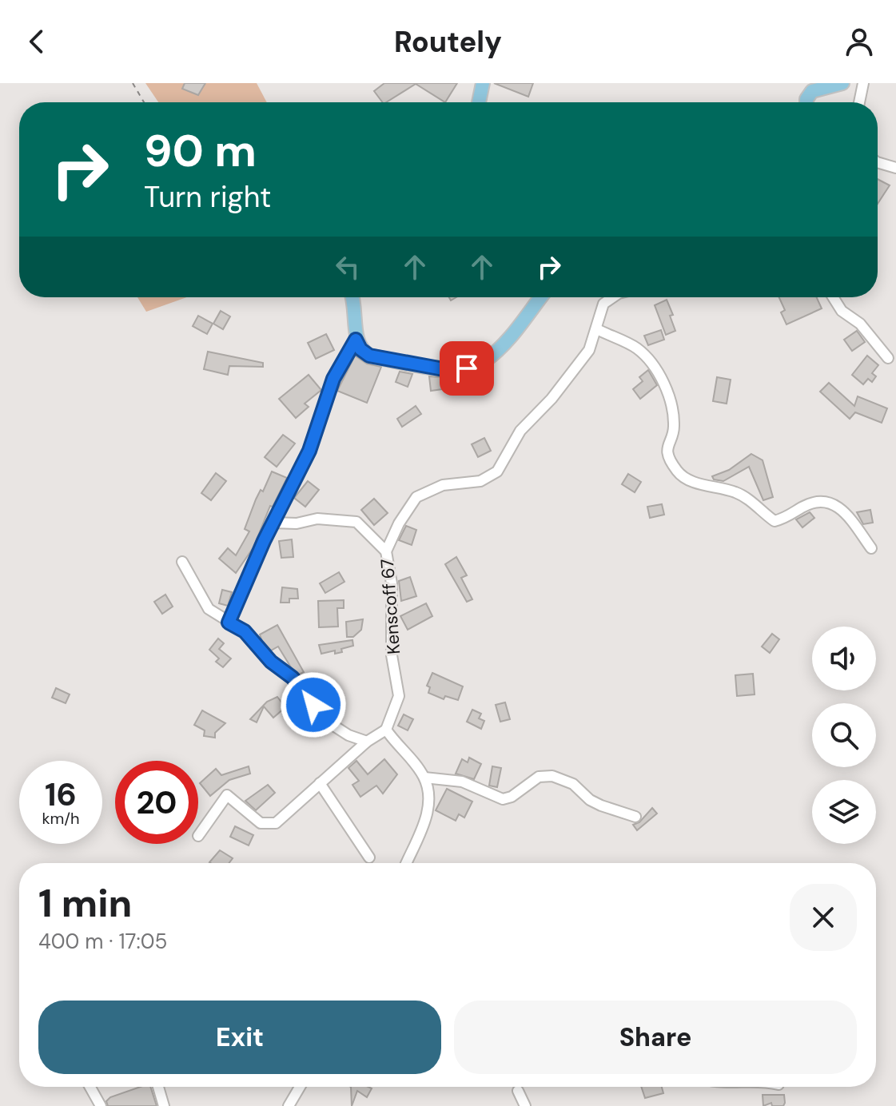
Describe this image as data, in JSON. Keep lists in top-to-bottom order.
{
  "streets": {
    "street": ["Kenscoff 67"]
  },
  "page": {
    "header": "Routely",
    "turn": ["90 m", "Turn right"],
    "speed": "16 km/h",
    "limit": "20",
    "heading": ["1 min", "400 m · 17:05"],
    "buttons": ["Exit", "Share"]
  }
}
